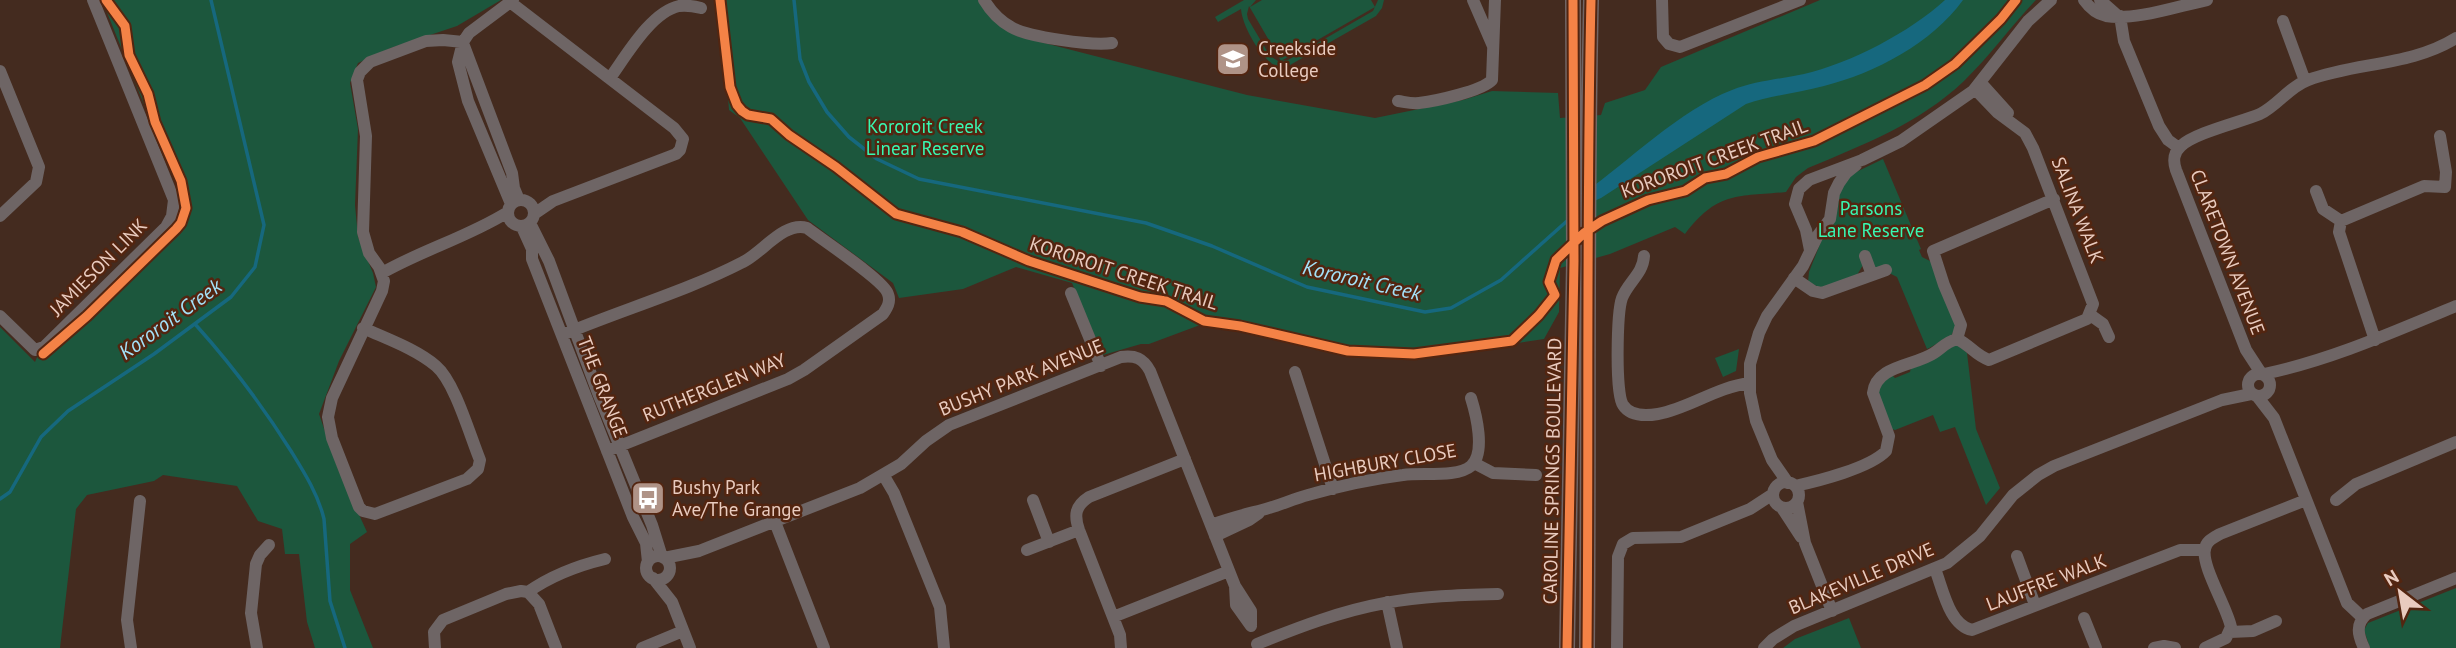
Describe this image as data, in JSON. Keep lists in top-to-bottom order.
{
  "streets": {
    "main road": ["CAROLINE SPRINGS BOULEVARD"],
    "street": [
      "SALINA WALK",
      "CLARETOWN AVENUE",
      "JAMIESON LINK",
      "BUSHY PARK AVENUE",
      "THE GRANGE",
      "RUTHERGLEN WAY",
      "HIGHBURY CLOSE",
      "BLAKEVILLE DRIVE",
      "LAUFFRE WALK"
    ],
    "cycle path": ["KOROROIT CREEK TRAIL"]
  },
  "crossings": [
    ["CLARETOWN AVENUE", "BLAKEVILLE DRIVE"],
    ["BUSHY PARK AVENUE", "THE GRANGE"],
    ["BUSHY PARK AVENUE", "HIGHBURY CLOSE"],
    ["THE GRANGE", "RUTHERGLEN WAY"],
    ["BLAKEVILLE DRIVE", "LAUFFRE WALK"]
  ],
  "water": ["Kororoit Creek"],
  "parks": ["Kororoit Creek Linear Reserve", "Parsons Lane Reserve"],
  "places": {
    "school or university": ["Creekside College"],
    "bus stop": ["Bushy Park Ave/The Grange"]
  },
  "north": "top left"
}
